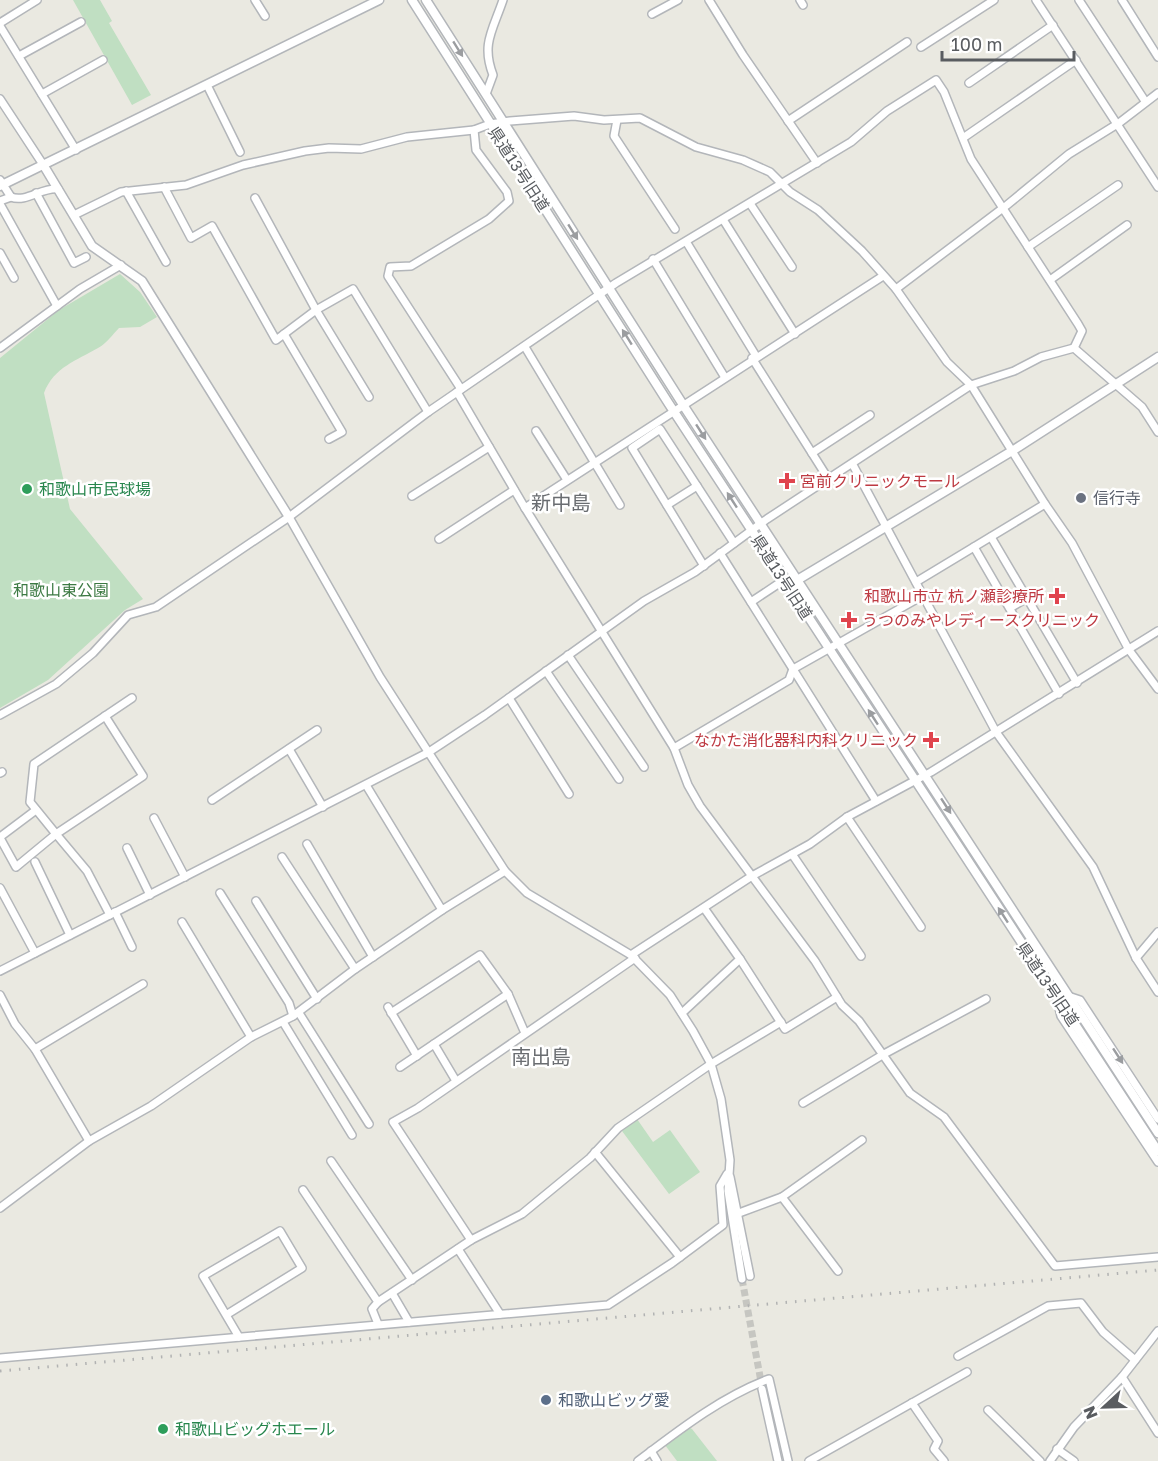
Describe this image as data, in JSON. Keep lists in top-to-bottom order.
{
  "streets": {
    "street": ["県道13号旧道"]
  },
  "districts": ["新中島", "南出島"],
  "parks": ["和歌山東公園"],
  "places": {
    "health": [
      "宮前クリニックモール",
      "和歌山市立 杭ノ瀬診療所",
      "うつのみやレディースクリニック",
      "なかた消化器科内科クリニック"
    ],
    "other": [
      "和歌山市民球場",
      "信行寺",
      "和歌山ビッグ愛",
      "和歌山ビッグホエール"
    ]
  },
  "scale_bar": "100 m",
  "north": "left"
}
